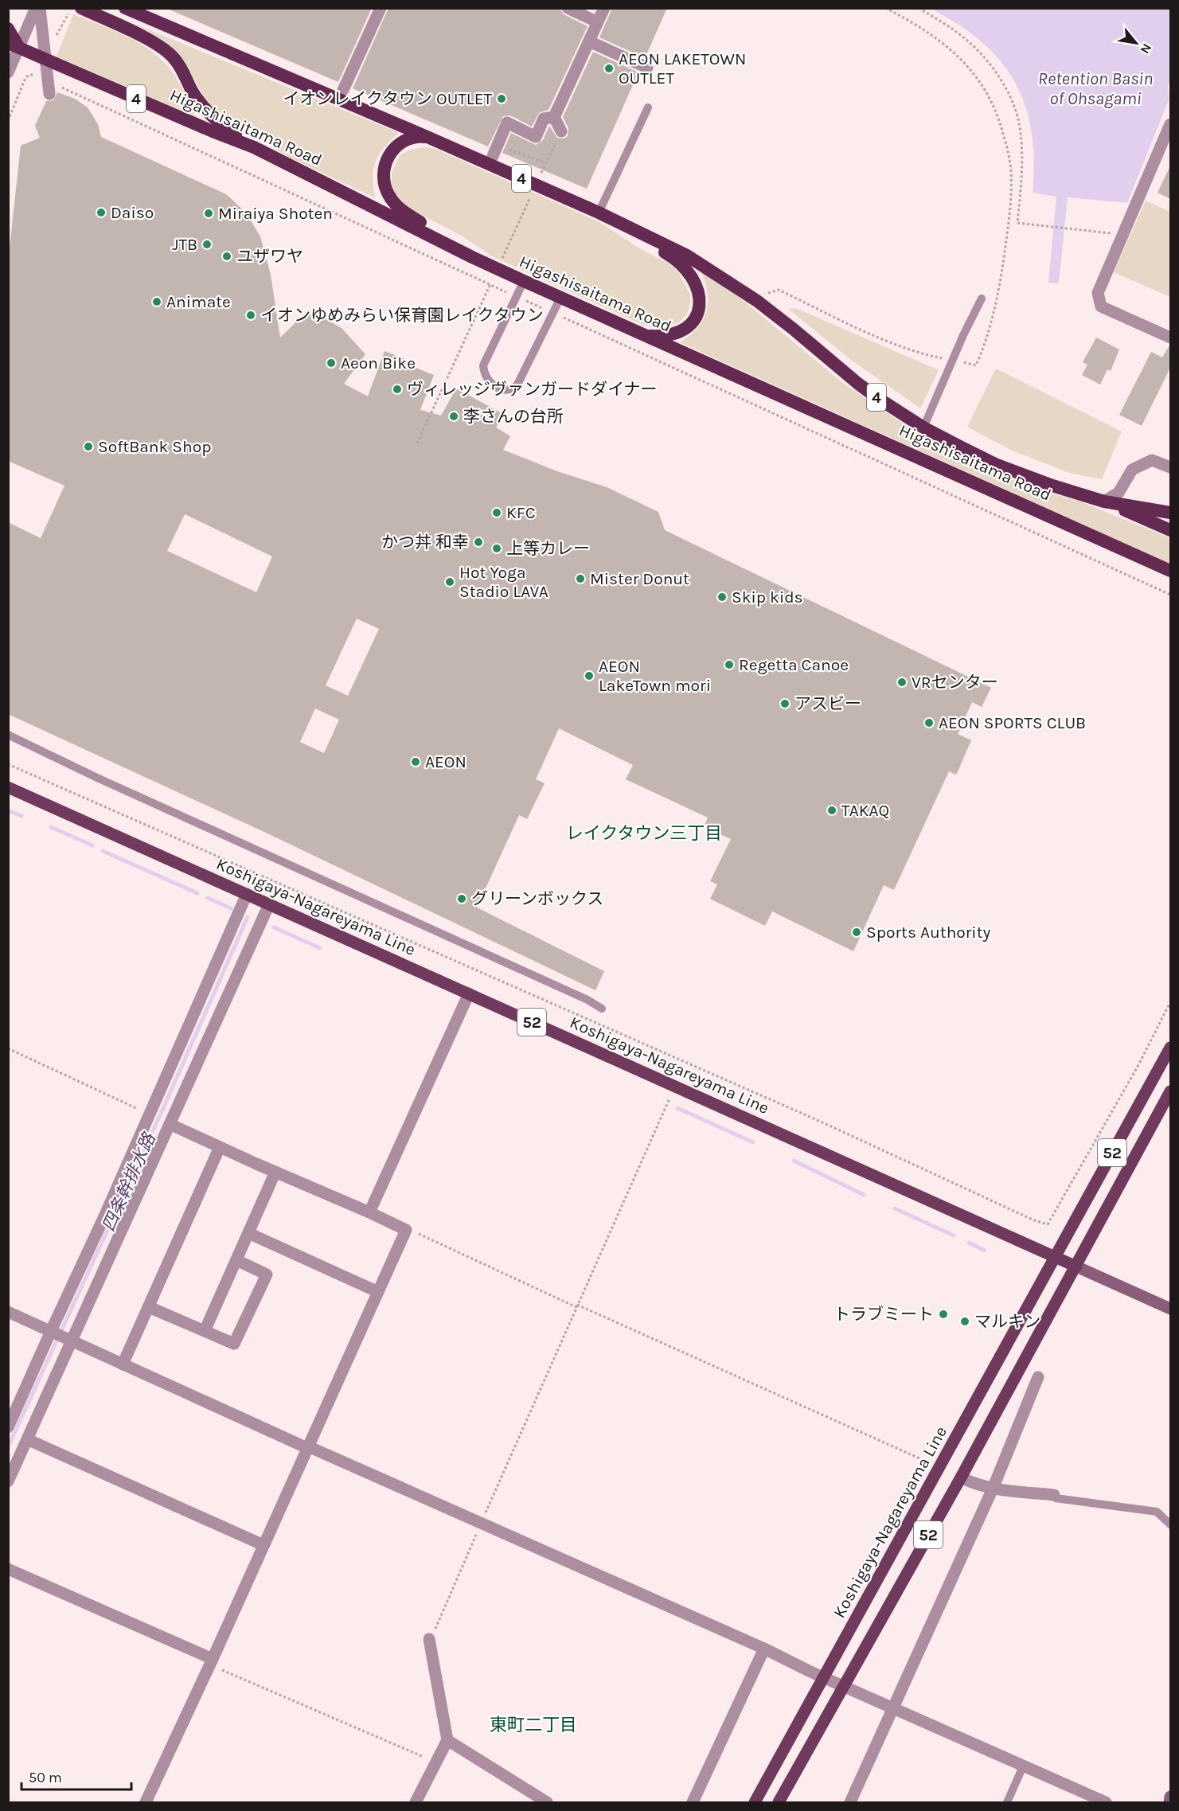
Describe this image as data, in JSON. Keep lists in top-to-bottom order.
{
  "streets": {
    "highway": ["4", "Higashisaitama Road"],
    "main road": ["Koshigaya-Nagareyama Line", "52"]
  },
  "crossings": [
    ["4", "Higashisaitama Road"],
    ["Koshigaya-Nagareyama Line", "52"]
  ],
  "districts": ["レイクタウン三丁目", "東町二丁目"],
  "water": ["Retention Basin of Ohsagami", "四条幹排水路"],
  "places": [
    "AEON LAKETOWN OUTLET",
    "イオンレイクタウン OUTLET",
    "Daiso",
    "Miraiya Shoten",
    "JTB",
    "ユザワヤ",
    "Animate",
    "イオンゆめみらい保育園レイクタウン",
    "Aeon Bike",
    "ヴィレッジヴァンガードダイナー",
    "李さんの台所",
    "SoftBank Shop",
    "KFC",
    "かつ丼 和幸",
    "上等カレー",
    "Mister Donut",
    "Hot Yoga Stadio LAVA",
    "Skip kids",
    "Regetta Canoe",
    "AEON LakeTown mori",
    "VRセンター",
    "アスビー",
    "AEON SPORTS CLUB",
    "AEON",
    "TAKAQ",
    "グリーンボックス",
    "Sports Authority",
    "トラブミート",
    "マルキン"
  ],
  "scale_bar": "50 m",
  "north": "bottom right"
}
